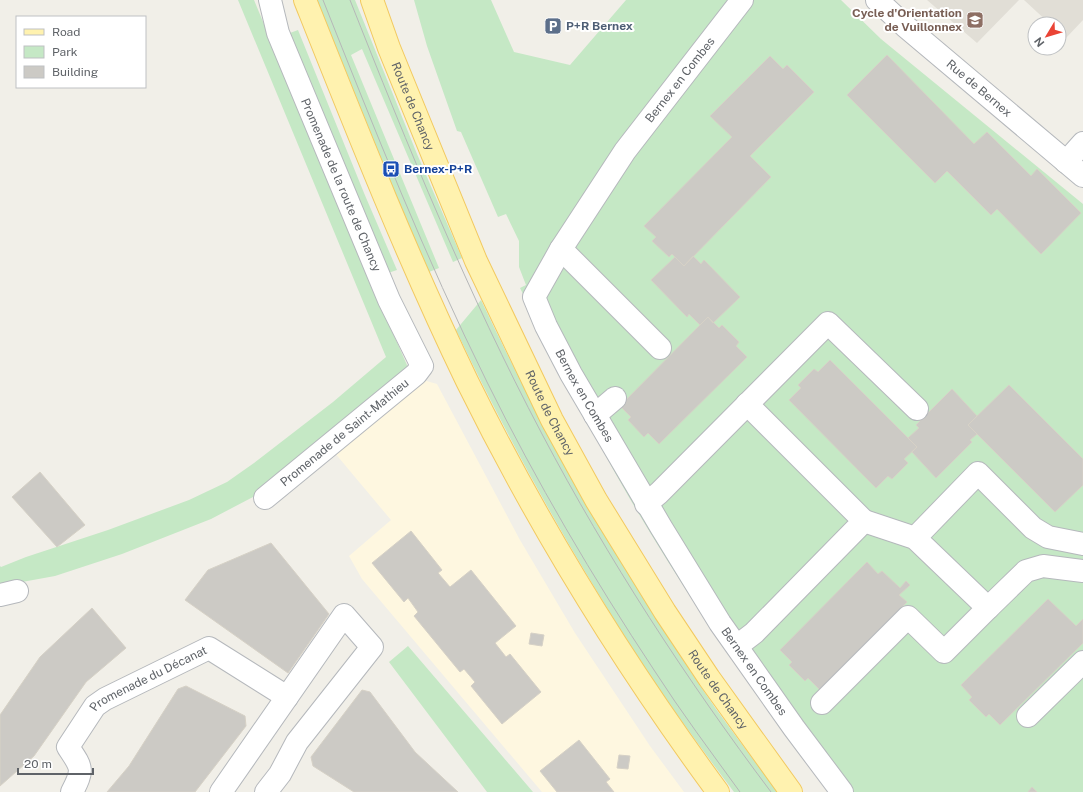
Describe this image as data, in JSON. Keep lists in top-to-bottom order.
{
  "streets": {
    "main road": ["Route de Chancy"],
    "street": [
      "Bernex en Combes",
      "Rue de Bernex",
      "Promenade de la route de Chancy",
      "Promenade de Saint-Mathieu",
      "Promenade du Décanat"
    ]
  },
  "crossings": [
    ["Promenade de la route de Chancy", "Promenade de Saint-Mathieu"]
  ],
  "places": {
    "school or university": ["Cycle d'Orientation de Vuillonnex"],
    "parking": ["P+R Bernex"],
    "bus stop": ["Bernex-P+R"]
  },
  "legend": ["Road", "Park", "Building"],
  "scale_bar": "20 m",
  "north": "bottom left"
}
